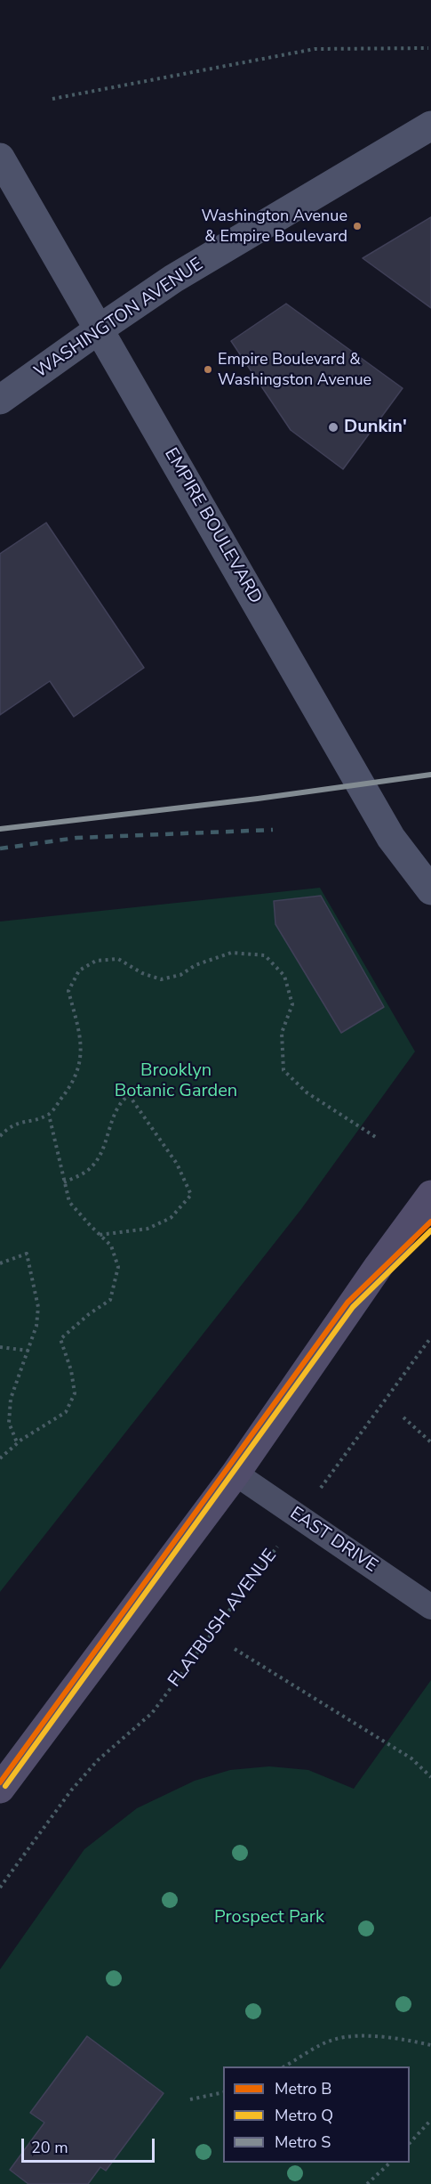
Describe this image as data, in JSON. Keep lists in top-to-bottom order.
{
  "streets": {
    "main road": ["WASHINGTON AVENUE", "EMPIRE BOULEVARD"],
    "lane": ["EAST DRIVE"],
    "path": ["FLATBUSH AVENUE"]
  },
  "crossings": [
    ["WASHINGTON AVENUE", "EMPIRE BOULEVARD"],
    ["EAST DRIVE", "FLATBUSH AVENUE"]
  ],
  "parks": ["Brooklyn Botanic Garden", "Prospect Park"],
  "places": ["Washington Avenue & Empire Boulevard", "Empire Boulevard & Washingston Avenue", "Dunkin'"],
  "lines": ["metro line S", "metro line B", "metro line Q"],
  "legend": ["Metro B", "Metro Q", "Metro S"],
  "scale_bar": "20 m"
}
